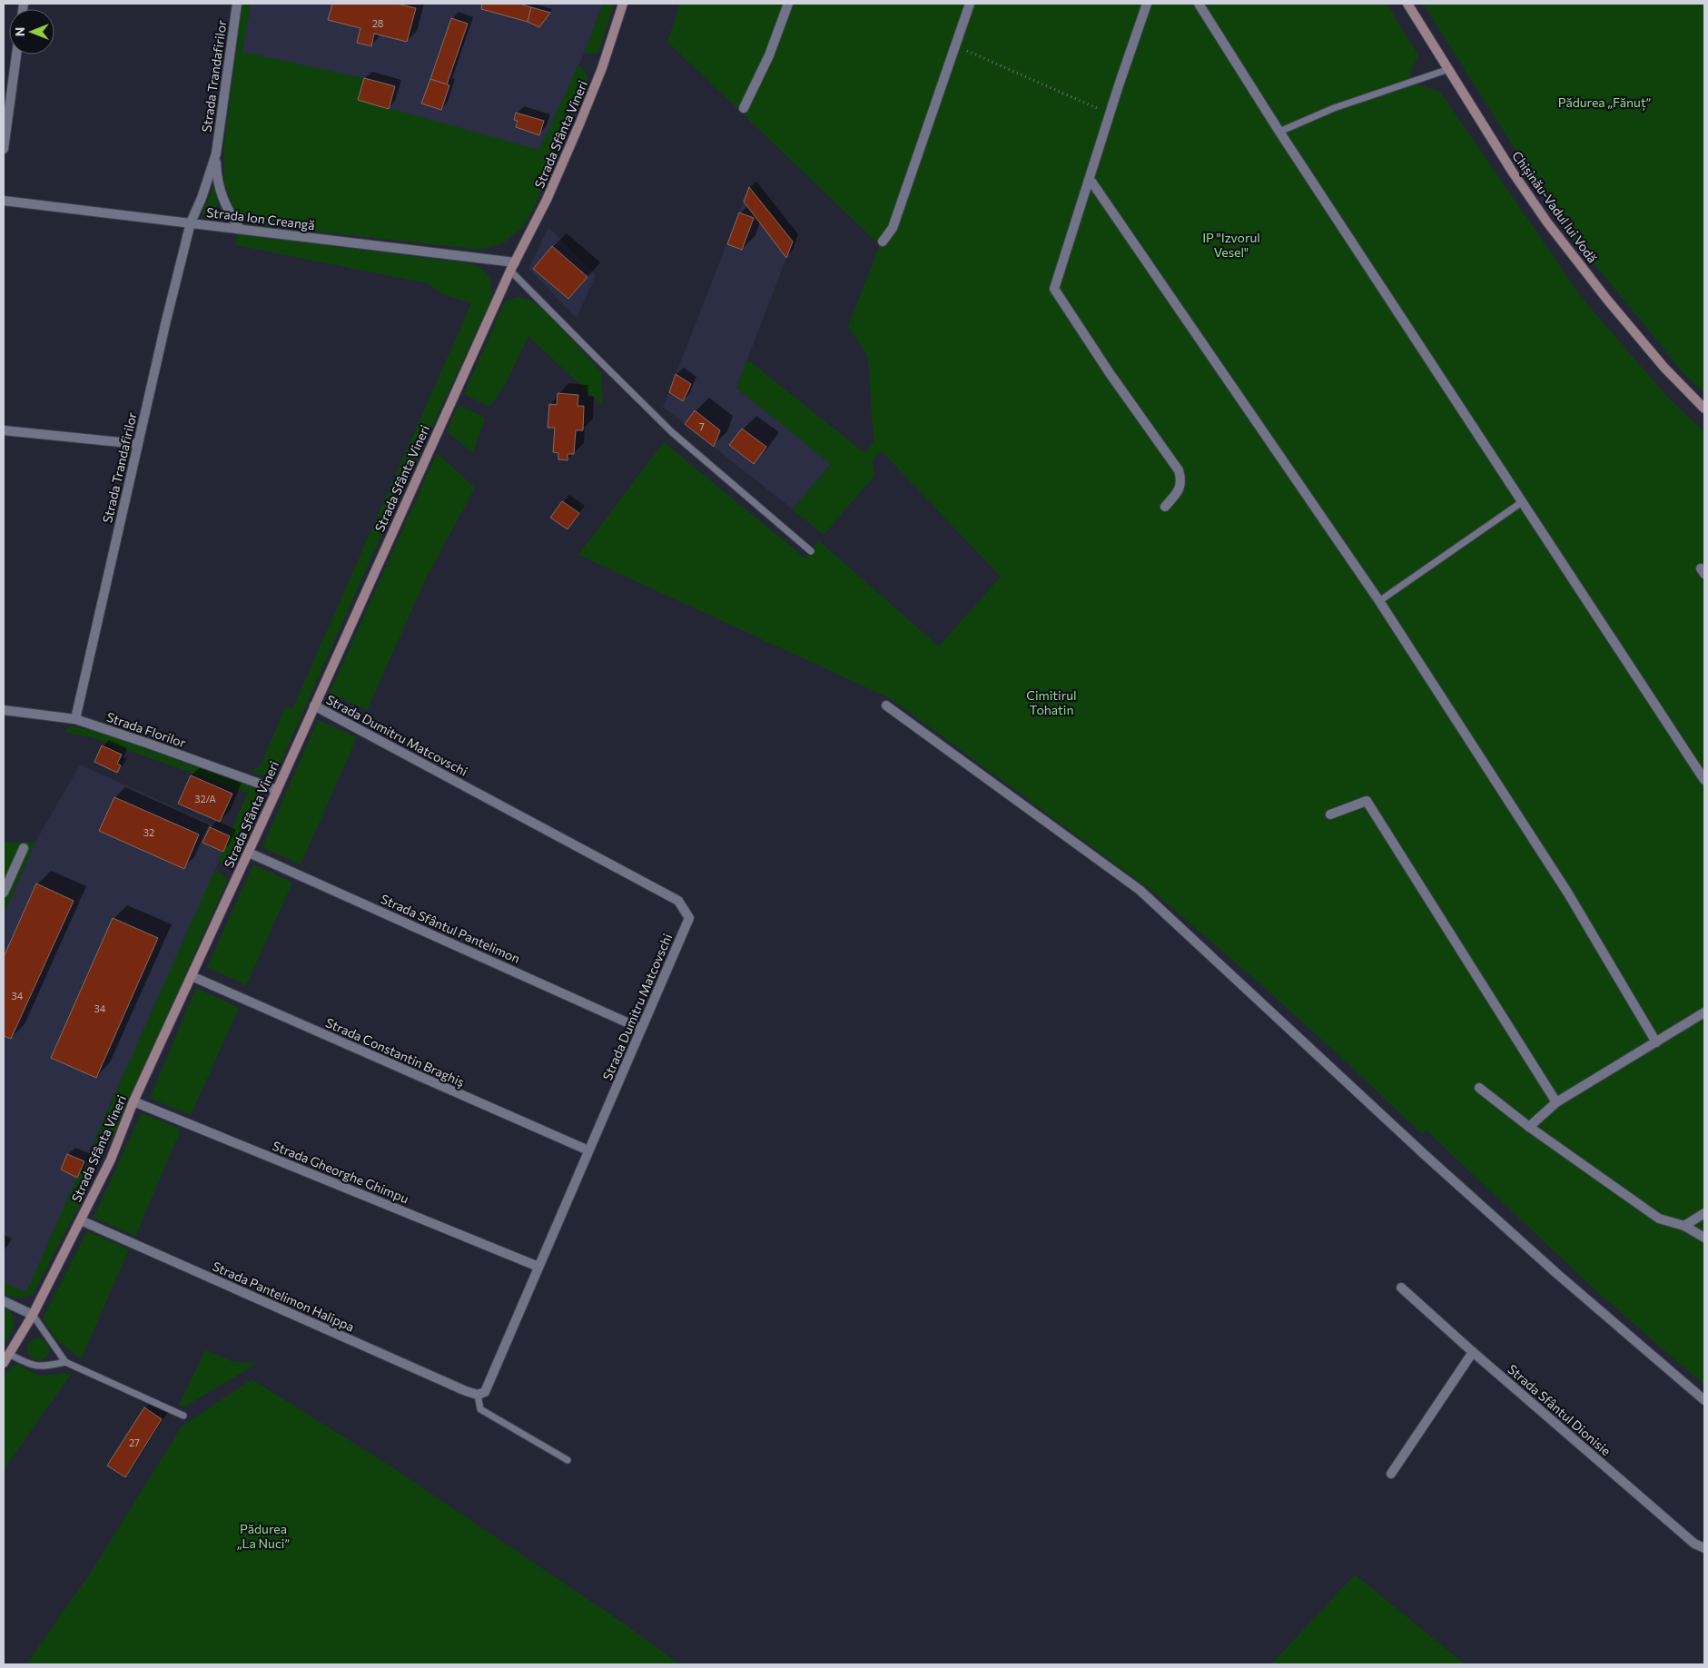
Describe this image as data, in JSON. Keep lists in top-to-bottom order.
{
  "streets": {
    "street": [
      "Strada Trandafirilor",
      "Strada Sfânta Vineri",
      "Chișinău-Vadul lui Vodă",
      "Strada Ion Creangă",
      "Strada Florilor",
      "Strada Dumitru Matcovschi",
      "Strada Sfântul Pantelimon",
      "Strada Constantin Braghiş",
      "Strada Gheorghe Ghimpu",
      "Strada Pantelimon Halippa",
      "Strada Sfântul Dionisie"
    ]
  },
  "crossings": [
    ["Strada Trandafirilor", "Strada Ion Creangă"],
    ["Strada Trandafirilor", "Strada Florilor"],
    ["Strada Sfânta Vineri", "Strada Ion Creangă"],
    ["Strada Sfânta Vineri", "Strada Florilor"],
    ["Strada Sfânta Vineri", "Strada Dumitru Matcovschi"],
    ["Strada Sfânta Vineri", "Strada Sfântul Pantelimon"],
    ["Strada Sfânta Vineri", "Strada Constantin Braghiş"],
    ["Strada Sfânta Vineri", "Strada Gheorghe Ghimpu"],
    ["Strada Sfânta Vineri", "Strada Pantelimon Halippa"],
    ["Strada Dumitru Matcovschi", "Strada Sfântul Pantelimon"],
    ["Strada Dumitru Matcovschi", "Strada Constantin Braghiş"],
    ["Strada Dumitru Matcovschi", "Strada Gheorghe Ghimpu"],
    ["Strada Dumitru Matcovschi", "Strada Pantelimon Halippa"]
  ],
  "parks": [
    "Pădurea „Fănuț”",
    "IP \"Izvorul Vesel\"",
    "Cimitirul Tohatin",
    "Pădurea „La Nuci”"
  ],
  "house_numbers": [
    "28",
    "7",
    "32/A",
    "32",
    "34",
    "34",
    "27"
  ],
  "north": "left"
}
